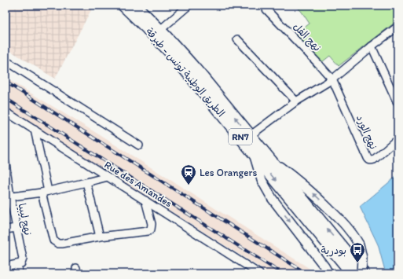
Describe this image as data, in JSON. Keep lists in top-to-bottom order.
{
  "streets": {
    "main road": ["الطريق الوطنية تونس - طبرقة", "RN7"],
    "street": [
      "نهج الفل",
      "نهج الورد",
      "Rue des Amandes",
      "نهج ليبيا"
    ]
  },
  "crossings": [
    ["نهج الفل", "نهج الورد"]
  ],
  "places": {
    "station": ["Les Orangers"],
    "bus stop": ["بودرية"]
  }
}
